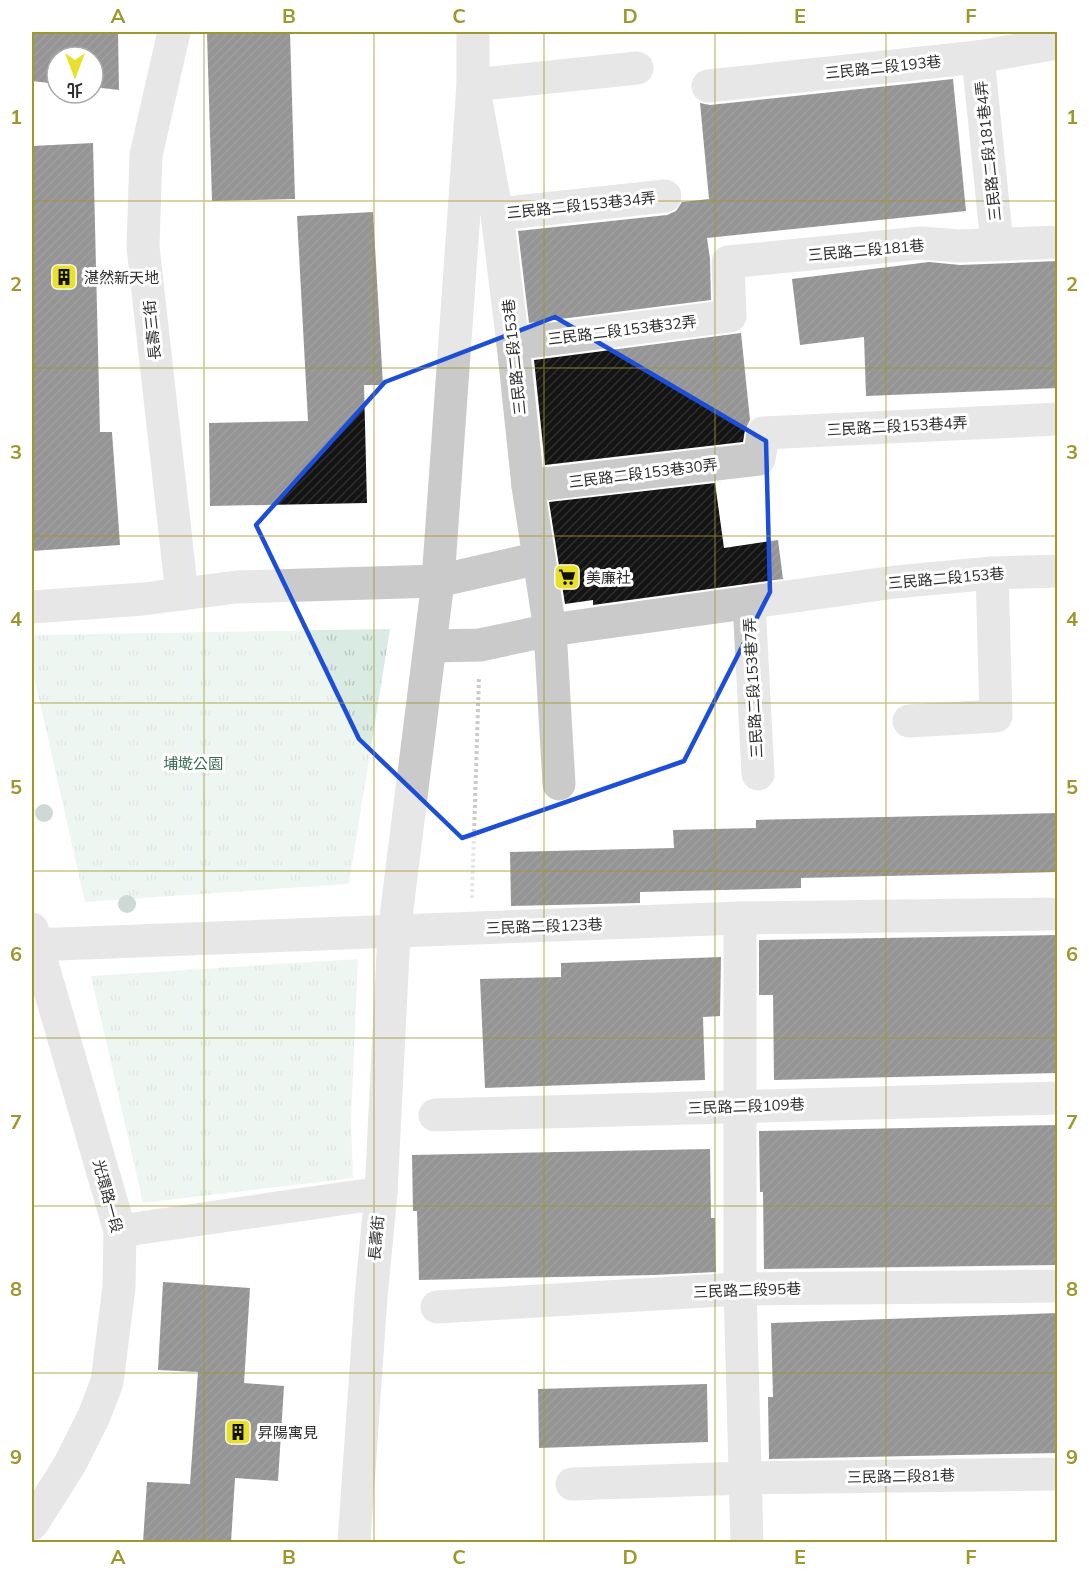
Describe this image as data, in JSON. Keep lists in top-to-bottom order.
{
  "streets": {
    "street": [
      "三民路二段193巷",
      "三民路二段181巷4弄",
      "三民路二段153巷34弄",
      "三民路二段181巷",
      "長壽三街",
      "三民路二段153巷32弄",
      "三民路二段153巷",
      "三民路二段153巷4弄",
      "三民路二段153巷30弄",
      "三民路二段153巷7弄",
      "三民路二段123巷",
      "三民路二段109巷",
      "光環路一段",
      "長壽街",
      "三民路二段95巷",
      "三民路二段81巷"
    ]
  },
  "crossings": [
    ["三民路二段193巷", "三民路二段181巷4弄"],
    ["三民路二段181巷4弄", "三民路二段181巷"],
    ["三民路二段153巷34弄", "三民路二段153巷"],
    ["三民路二段181巷", "三民路二段153巷32弄"],
    ["三民路二段153巷32弄", "三民路二段153巷"],
    ["三民路二段153巷", "三民路二段153巷30弄"],
    ["三民路二段153巷", "三民路二段153巷7弄"],
    ["三民路二段153巷", "長壽街"],
    ["三民路二段153巷4弄", "三民路二段153巷30弄"],
    ["三民路二段123巷", "光環路一段"],
    ["三民路二段123巷", "長壽街"]
  ],
  "parks": ["埔墘公園"],
  "places": {
    "building": ["湛然新天地", "昇陽寓見"],
    "supermarket": ["美廉社"]
  },
  "north": "bottom",
  "grid": {
    "columns": [
      "A",
      "B",
      "C",
      "D",
      "E",
      "F"
    ],
    "rows": [
      "1",
      "2",
      "3",
      "4",
      "5",
      "6",
      "7",
      "8",
      "9"
    ]
  }
}
